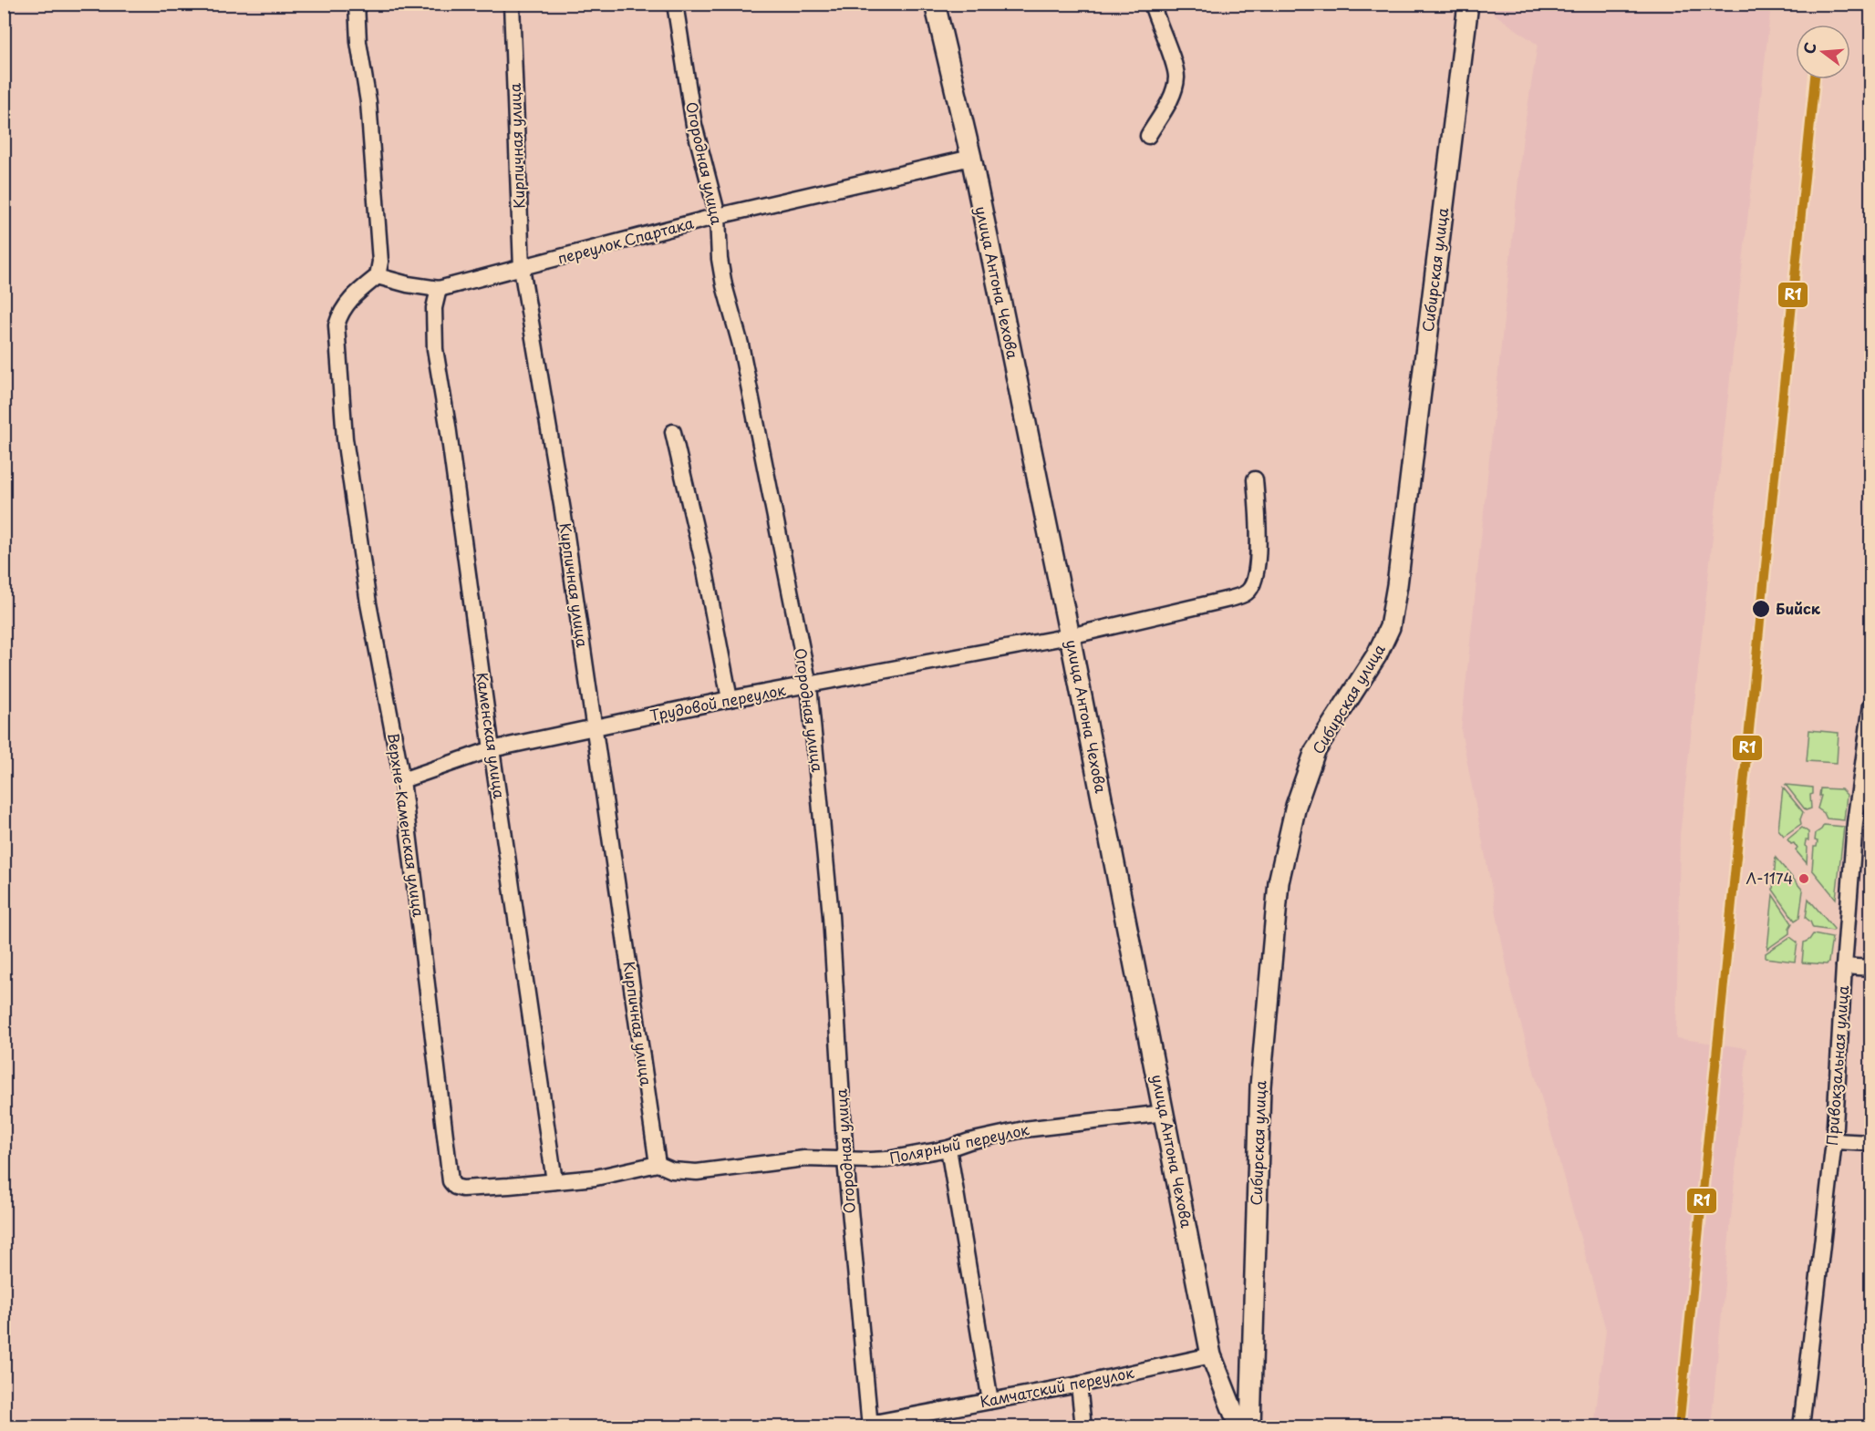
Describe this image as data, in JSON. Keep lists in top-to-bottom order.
{
  "streets": {
    "street": [
      "Кирпичная улица",
      "Огородная улица",
      "переулок Спартака",
      "Сибирская улица",
      "улица Антона Чехова",
      "Трудовой переулок",
      "Каменская улица",
      "Верхне-Каменская улица",
      "Привокзальная улица",
      "Полярный переулок",
      "Камчатский переулок"
    ]
  },
  "crossings": [
    ["Кирпичная улица", "переулок Спартака"],
    ["Кирпичная улица", "Трудовой переулок"],
    ["Кирпичная улица", "Верхне-Каменская улица"],
    ["Кирпичная улица", "Полярный переулок"],
    ["Огородная улица", "переулок Спартака"],
    ["Огородная улица", "Трудовой переулок"],
    ["Огородная улица", "Полярный переулок"],
    ["Огородная улица", "Камчатский переулок"],
    ["переулок Спартака", "улица Антона Чехова"],
    ["переулок Спартака", "Каменская улица"],
    ["переулок Спартака", "Верхне-Каменская улица"],
    ["улица Антона Чехова", "Трудовой переулок"],
    ["улица Антона Чехова", "Полярный переулок"],
    ["улица Антона Чехова", "Камчатский переулок"],
    ["Трудовой переулок", "Каменская улица"],
    ["Трудовой переулок", "Верхне-Каменская улица"],
    ["Каменская улица", "Верхне-Каменская улица"],
    ["Верхне-Каменская улица", "Полярный переулок"]
  ],
  "places": ["Бийск", "Л-1174"],
  "lines": ["transit line R1"],
  "north": "left"
}
